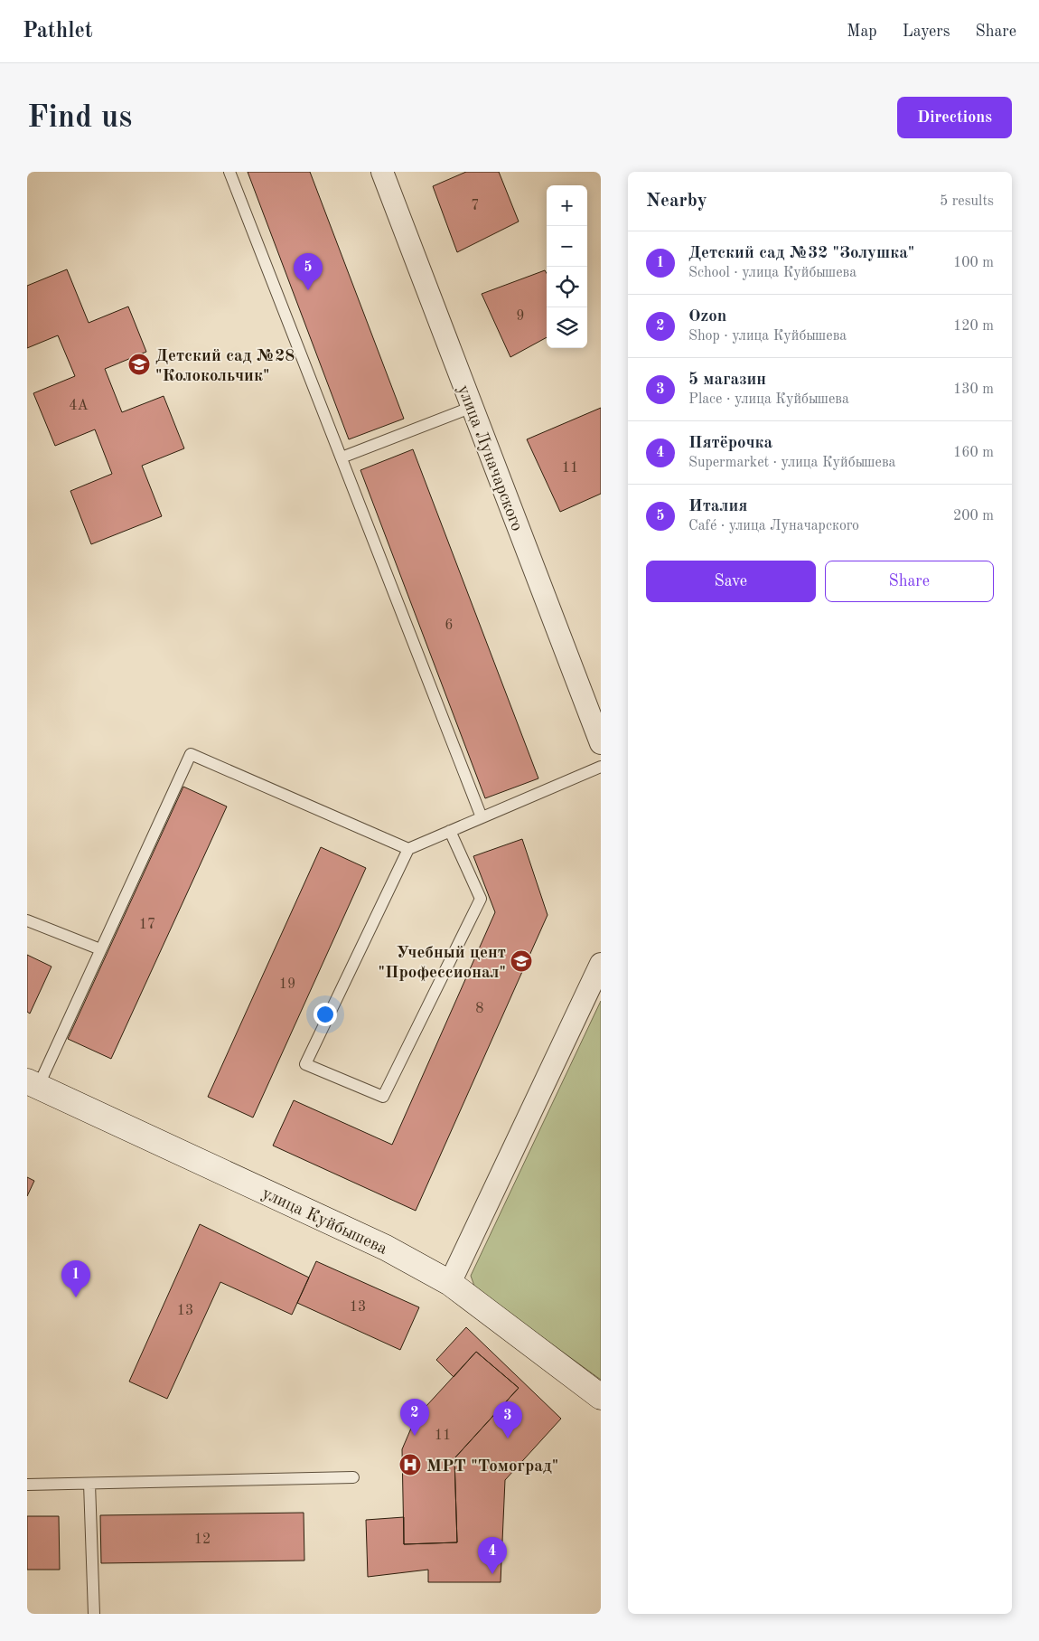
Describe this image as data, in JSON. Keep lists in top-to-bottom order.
{
  "streets": {
    "street": ["улица Луначарского", "улица Куйбышева"]
  },
  "places": {
    "school or university": ["Детский сад №28 \"Колокольчик\"", "Учебный цент \"Профессионал\""],
    "hospital": ["МРТ \"Томоград\""]
  },
  "house_numbers": [
    "7",
    "9",
    "4А",
    "11",
    "6",
    "17",
    "19",
    "8",
    "13",
    "13",
    "11",
    "12"
  ],
  "page": {
    "header": "Pathlet",
    "nav": ["Map", "Layers", "Share"],
    "buttons": [
      "Directions",
      ["Save", "Share"]
    ],
    "title": "Find us",
    "heading": ["Nearby", "5 results"],
    "map_buttons": ["+", "−"],
    "list": [
      {
        "mark": "1",
        "name": "Детский сад №32 \"Золушка\"",
        "note": "School · улица Куйбышева",
        "value": "100 m"
      },
      {
        "mark": "2",
        "name": "Ozon",
        "note": "Shop · улица Куйбышева",
        "value": "120 m"
      },
      {
        "mark": "3",
        "name": "5 магазин",
        "note": "Place · улица Куйбышева",
        "value": "130 m"
      },
      {
        "mark": "4",
        "name": "Пятёрочка",
        "note": "Supermarket · улица Куйбышева",
        "value": "160 m"
      },
      {
        "mark": "5",
        "name": "Италия",
        "note": "Café · улица Луначарского",
        "value": "200 m"
      }
    ],
    "pins": [
      "5",
      "1",
      "2",
      "3",
      "4"
    ]
  }
}
